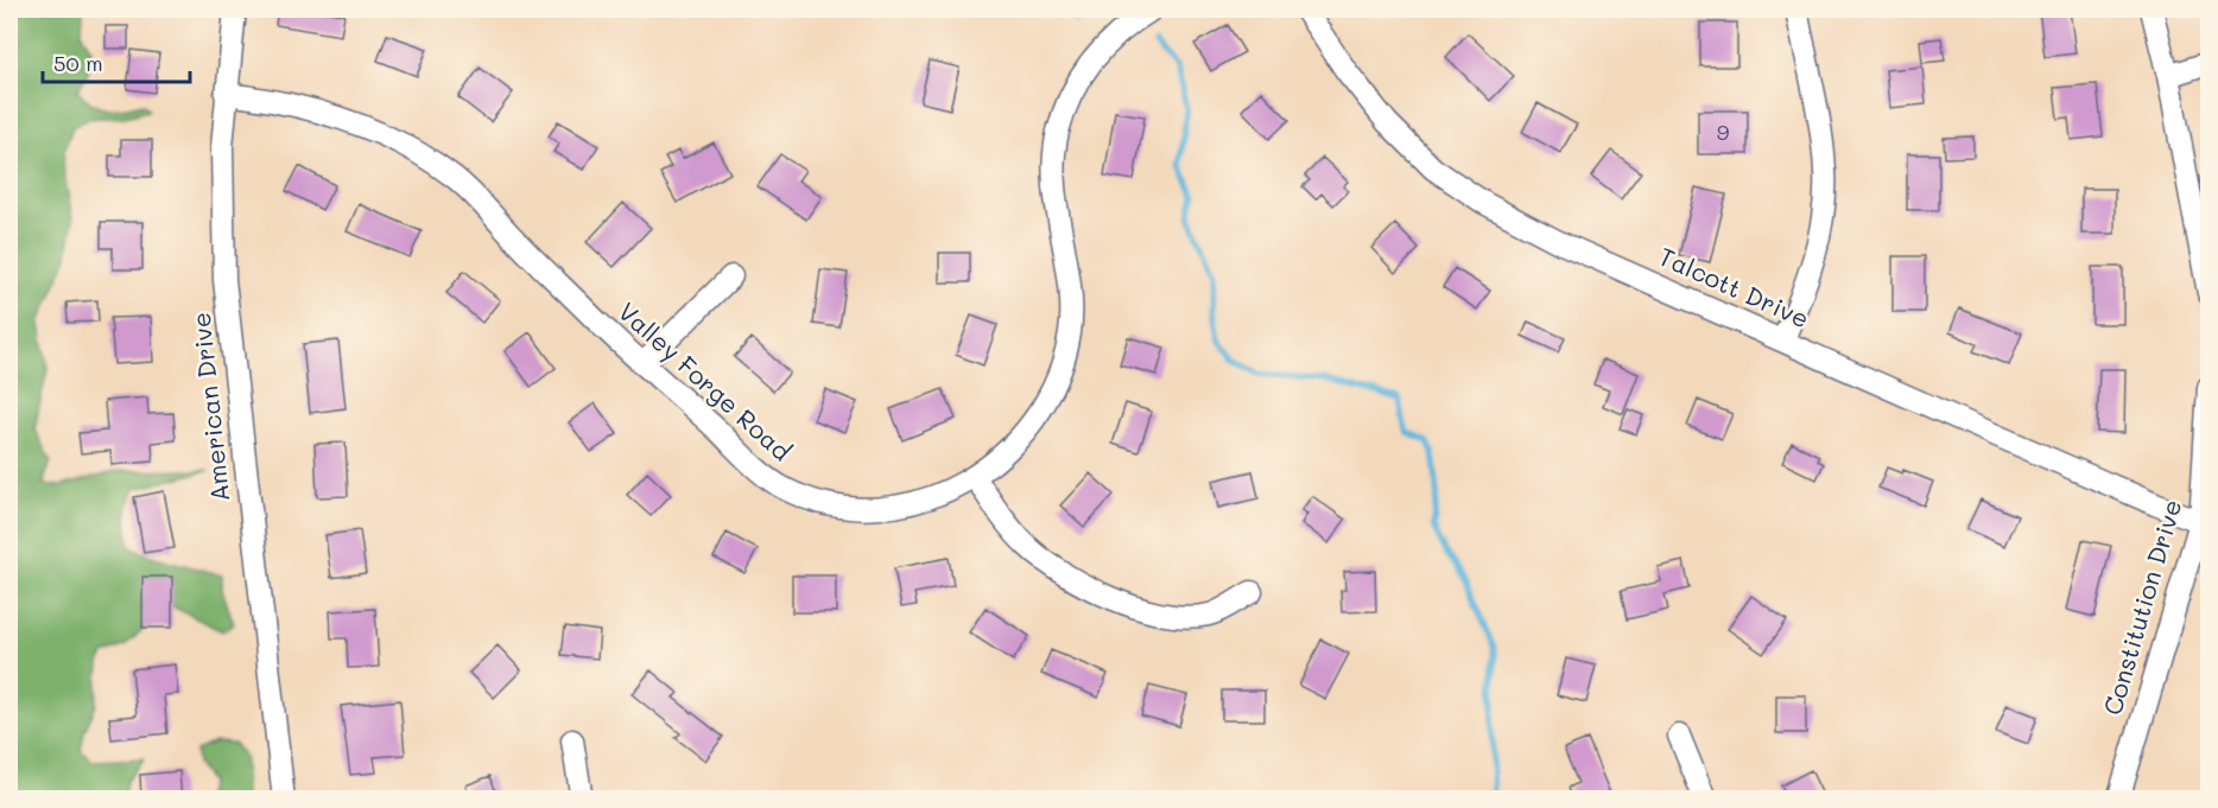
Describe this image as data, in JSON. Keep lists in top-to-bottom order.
{
  "streets": {
    "street": [
      "Talcott Drive",
      "Valley Forge Road",
      "American Drive",
      "Constitution Drive"
    ]
  },
  "crossings": [
    ["Talcott Drive", "Constitution Drive"],
    ["Valley Forge Road", "American Drive"]
  ],
  "house_numbers": ["9"],
  "scale_bar": "50 m"
}
